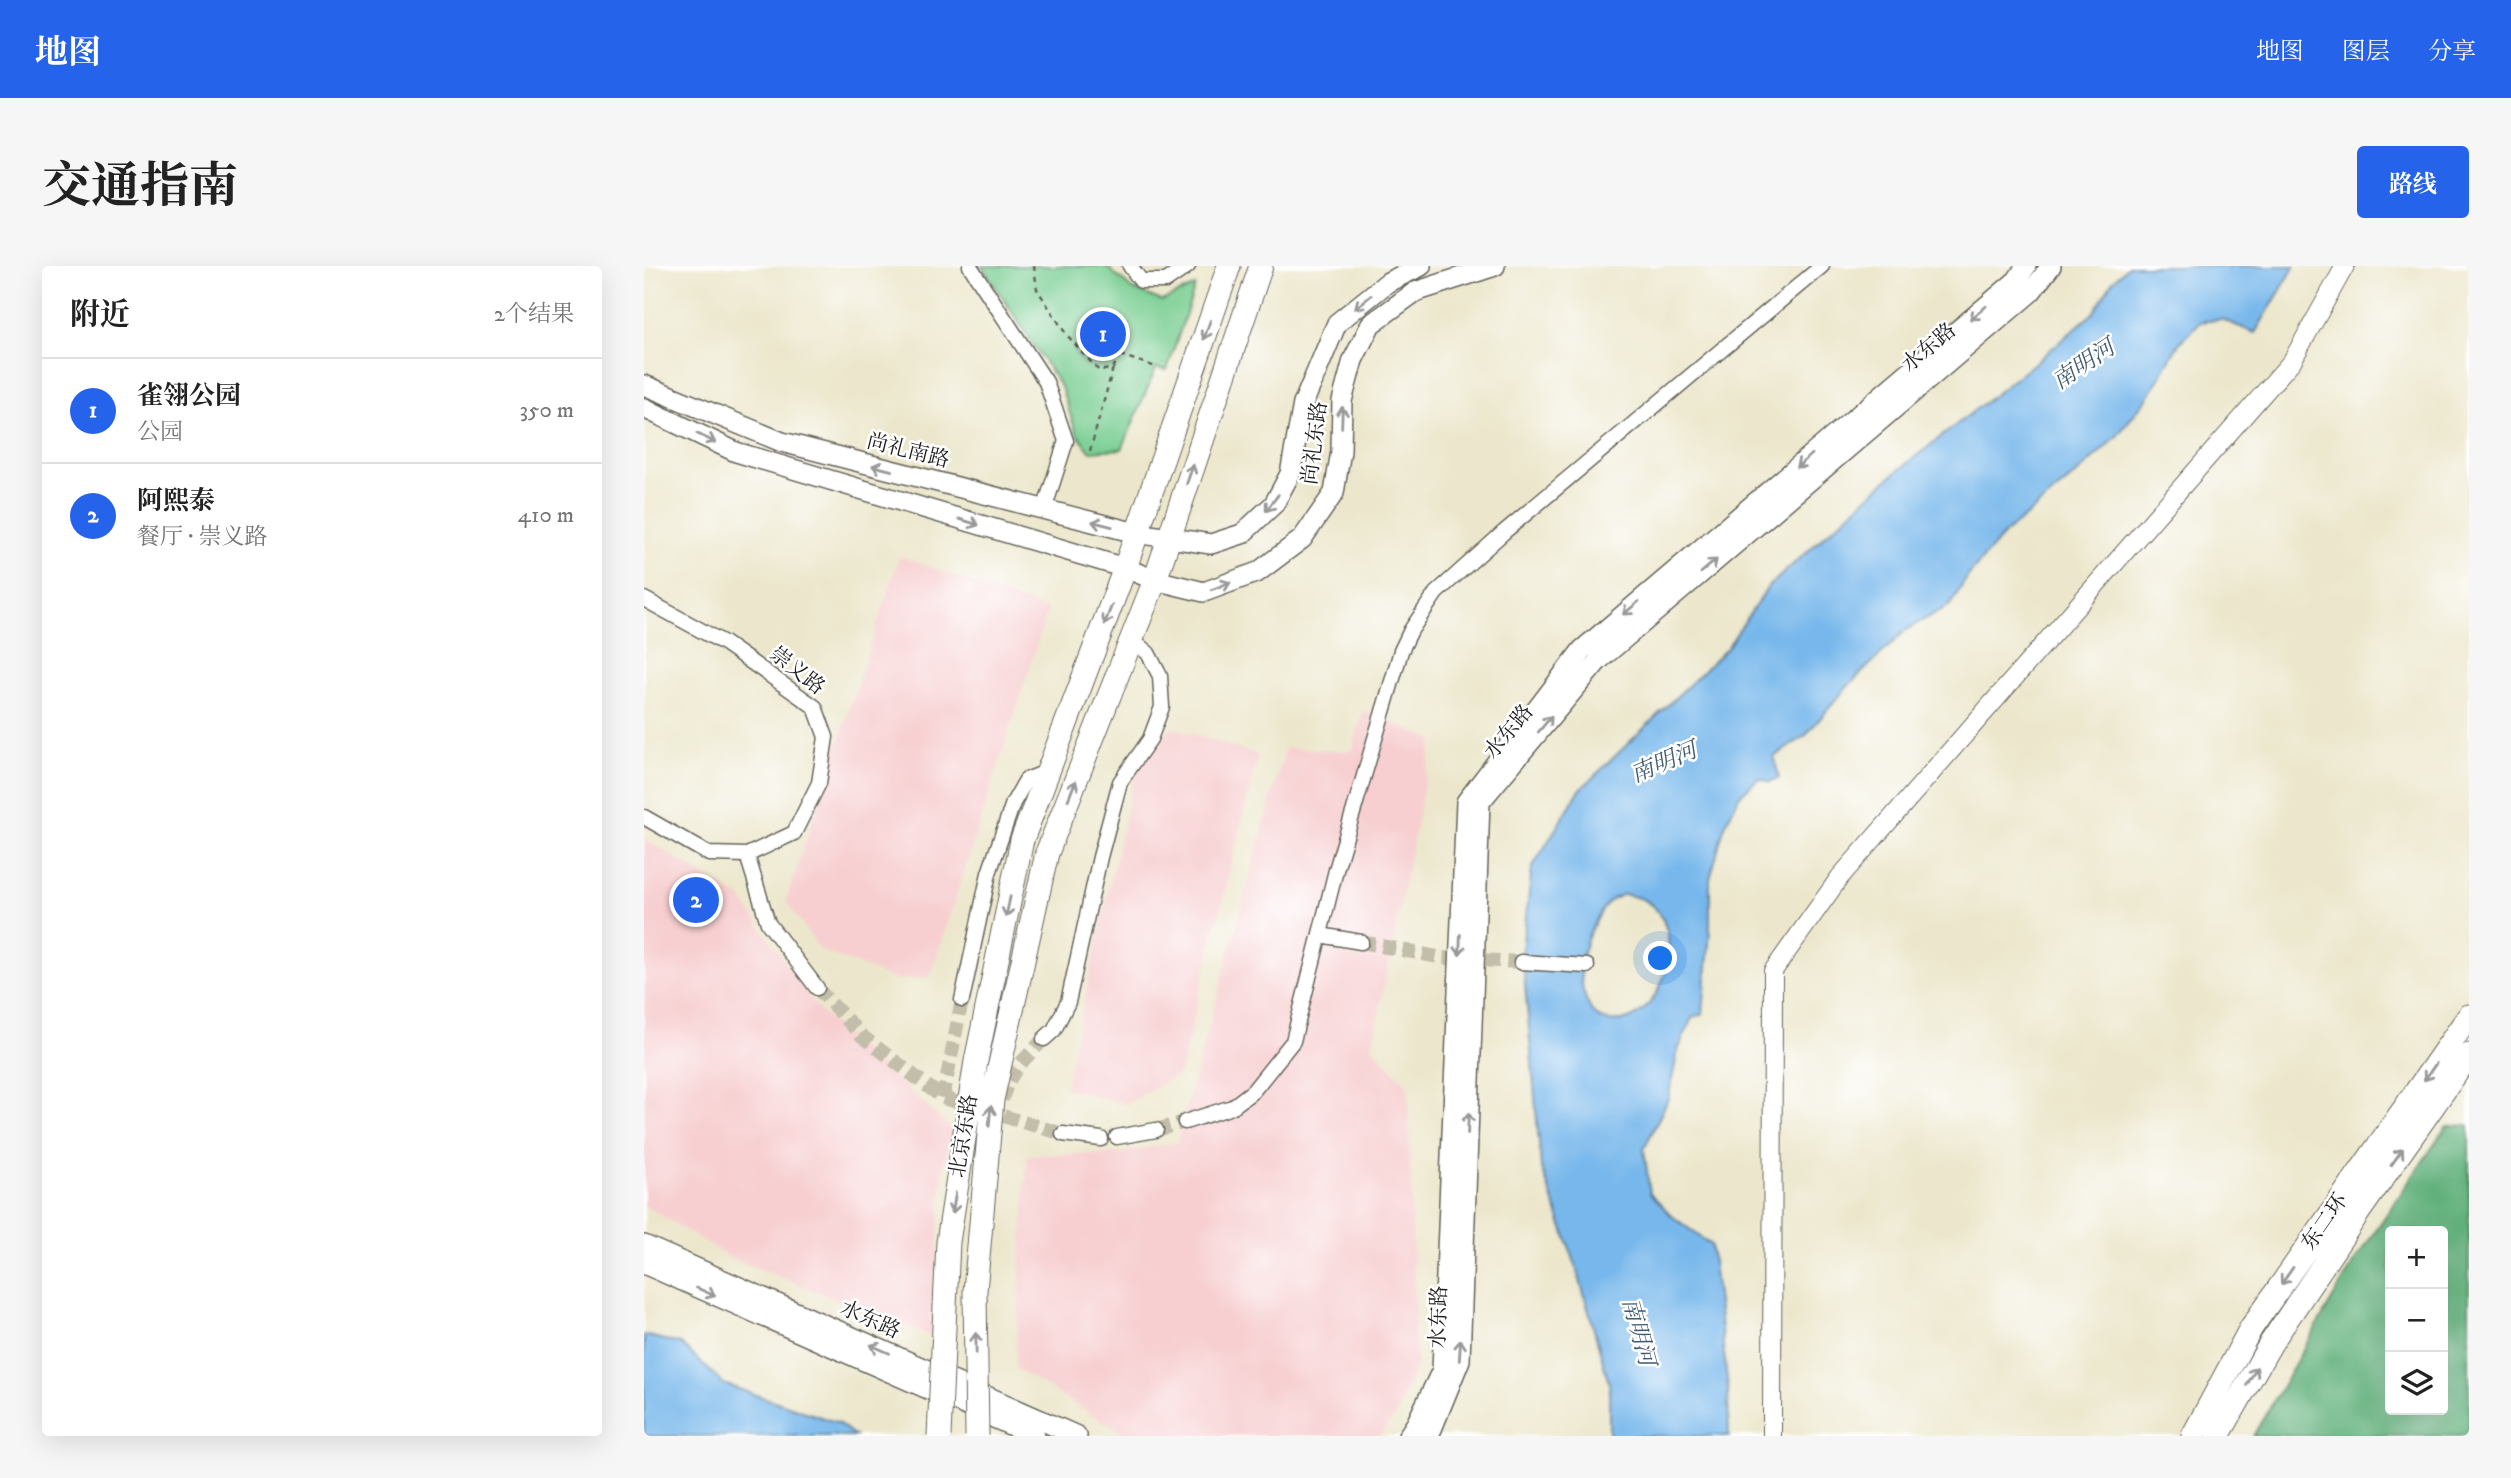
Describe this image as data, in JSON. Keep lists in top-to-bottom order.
{
  "streets": {
    "highway": ["北京东路", "东二环"],
    "main road": ["水东路", "尚礼东路", "尚礼南路"],
    "street": ["崇义路"]
  },
  "crossings": [
    ["尚礼东路", "尚礼南路"],
    ["尚礼东路", "北京东路"],
    ["尚礼南路", "北京东路"]
  ],
  "water": ["南明河"],
  "page": {
    "header": "地图",
    "nav": ["地图", "图层", "分享"],
    "title": "交通指南",
    "buttons": "路线",
    "heading": ["附近", "2个结果"],
    "pins": ["1", "2"],
    "list": [
      {
        "mark": "1",
        "name": "雀翎公园",
        "note": "公园",
        "value": "350 m"
      },
      {
        "mark": "2",
        "name": "阿熙泰",
        "note": "餐厅 · 崇义路",
        "value": "410 m"
      }
    ],
    "map_buttons": ["+", "−"]
  }
}
